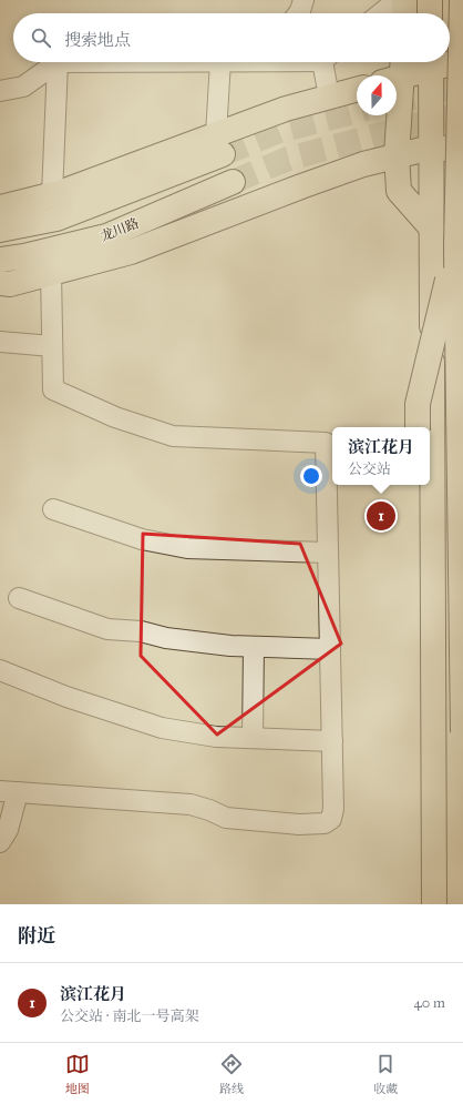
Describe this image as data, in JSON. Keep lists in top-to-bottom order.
{
  "streets": {
    "main road": ["龙川路"]
  },
  "north": "top",
  "page": {
    "search": "搜索地点",
    "popup": ["滨江花月", "公交站"],
    "pins": "1",
    "heading": "附近",
    "list": [
      {
        "mark": "1",
        "name": "滨江花月",
        "note": "公交站 · 南北一号高架",
        "value": "40 m"
      }
    ],
    "nav": ["地图", "路线", "收藏"]
  }
}
